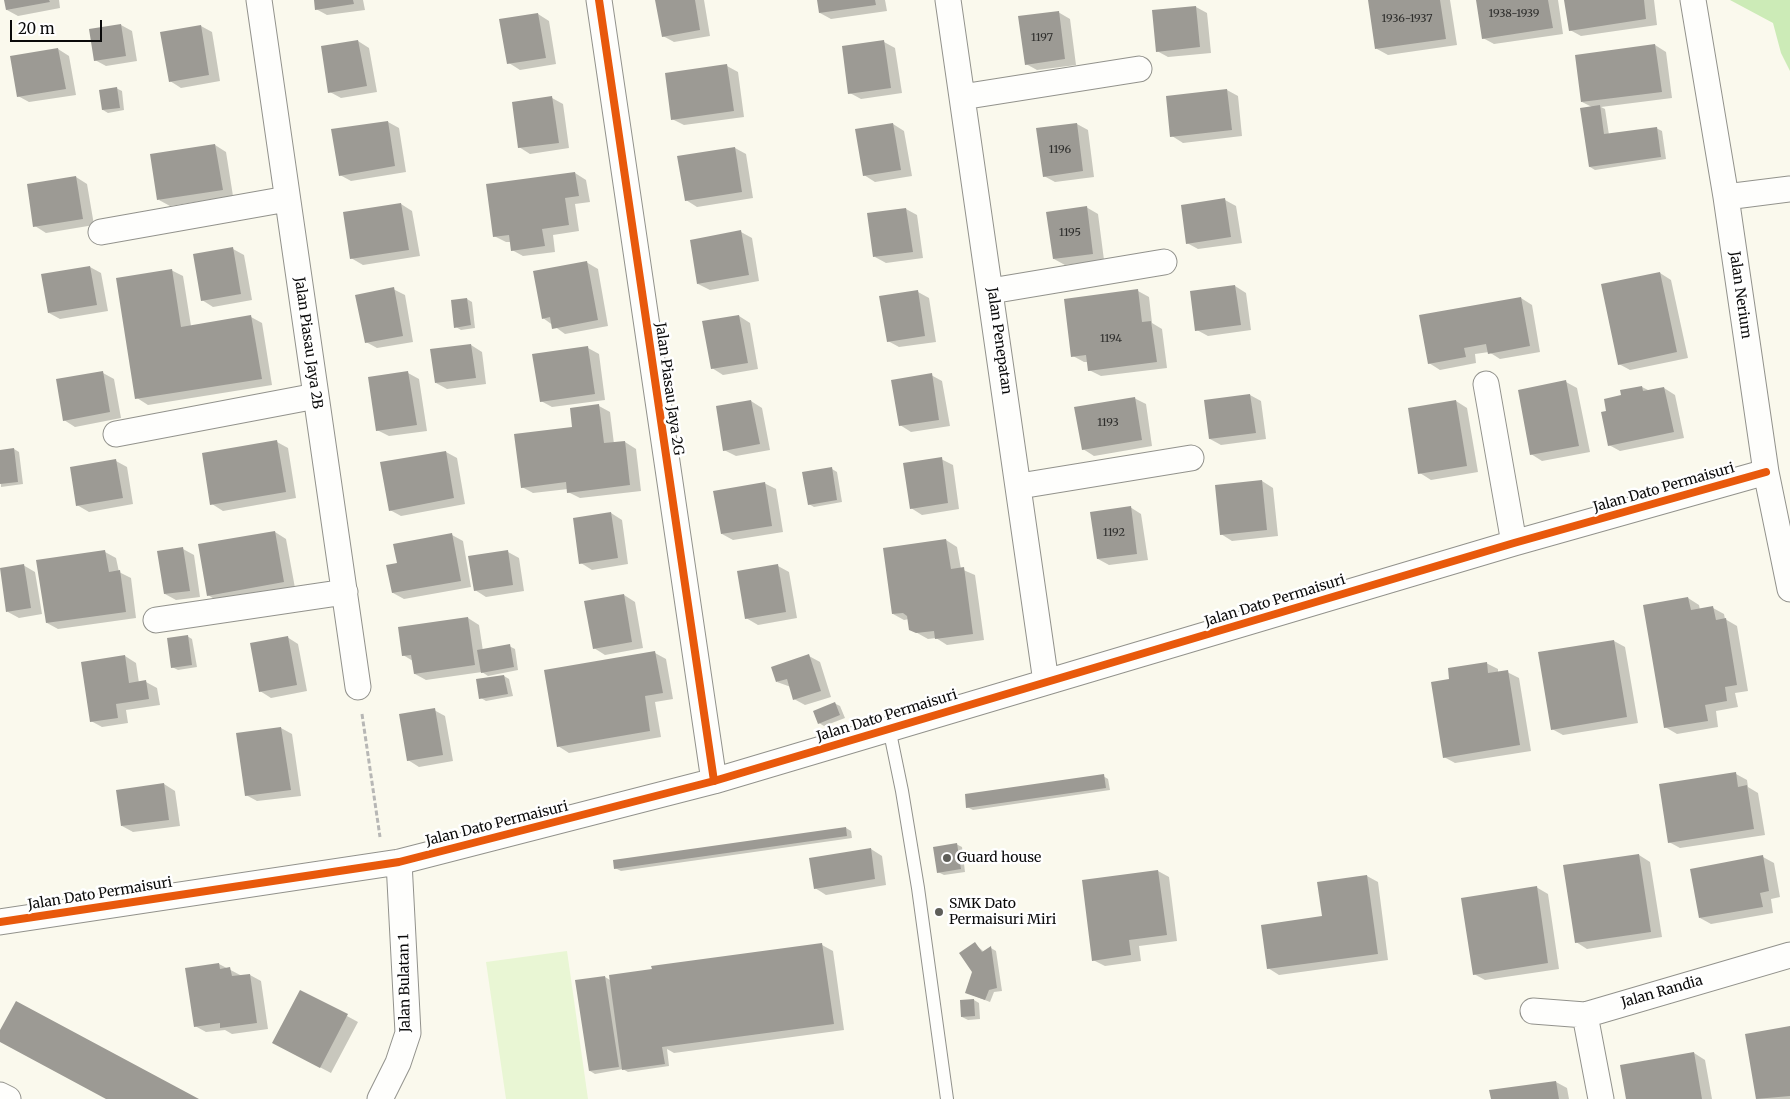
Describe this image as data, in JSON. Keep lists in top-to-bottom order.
{
  "streets": {
    "street": [
      "Jalan Nerium",
      "Jalan Penepatan",
      "Jalan Piasau Jaya 2B",
      "Jalan Piasau Jaya 2G",
      "Jalan Dato Permaisuri",
      "Jalan Bulatan 1",
      "Jalan Randia"
    ]
  },
  "crossings": [
    ["Jalan Nerium", "Jalan Dato Permaisuri"],
    ["Jalan Penepatan", "Jalan Dato Permaisuri"],
    ["Jalan Piasau Jaya 2G", "Jalan Dato Permaisuri"],
    ["Jalan Dato Permaisuri", "Jalan Bulatan 1"]
  ],
  "places": ["Guard house", "SMK Dato Permaisuri Miri"],
  "house_numbers": [
    "1938-1939",
    "1936-1937",
    "1197",
    "1196",
    "1195",
    "1194",
    "1193",
    "1192"
  ],
  "scale_bar": "20 m"
}
